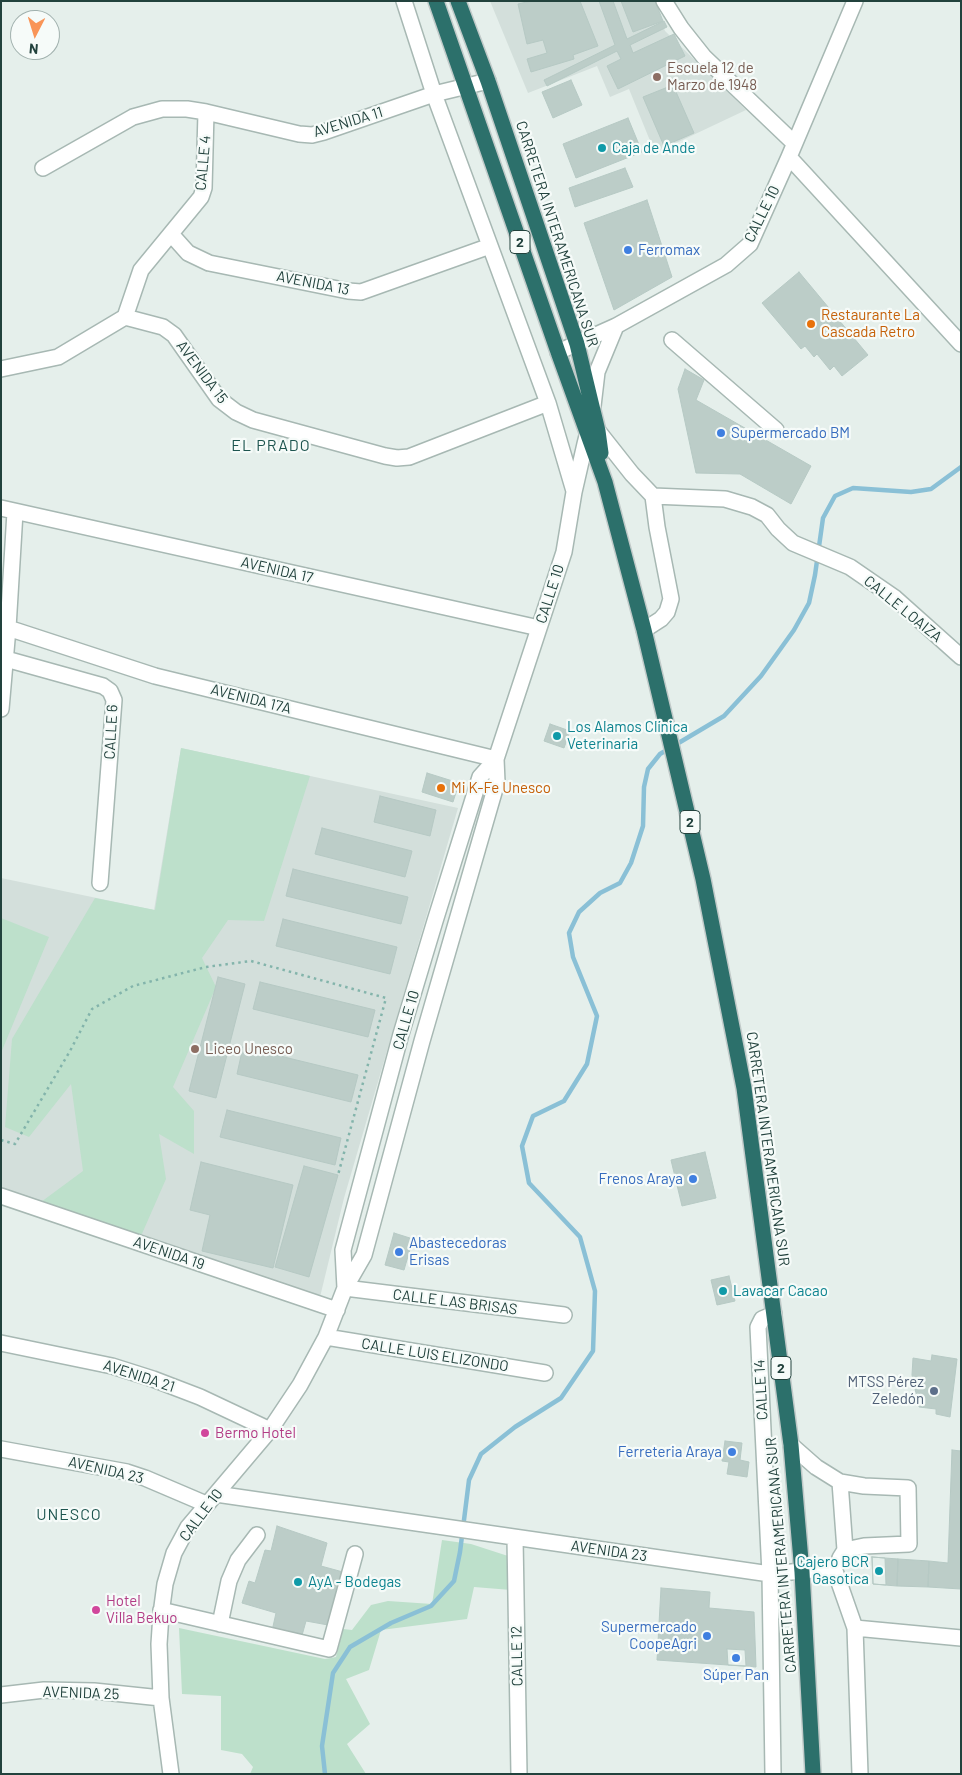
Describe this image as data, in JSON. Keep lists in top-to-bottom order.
{
  "streets": {
    "highway": ["CARRETERA INTERAMERICANA SUR", "2"],
    "street": [
      "AVENIDA 11",
      "CALLE 4",
      "CALLE 10",
      "AVENIDA 13",
      "AVENIDA 15",
      "AVENIDA 17",
      "CALLE LOAIZA",
      "AVENIDA 17A",
      "CALLE 6",
      "AVENIDA 19",
      "CALLE LAS BRISAS",
      "CALLE LUIS ELIZONDO",
      "AVENIDA 21",
      "CALLE 14",
      "AVENIDA 23",
      "CALLE 12",
      "AVENIDA 25"
    ]
  },
  "crossings": [
    ["AVENIDA 11", "CALLE 4"],
    ["AVENIDA 11", "CARRETERA INTERAMERICANA SUR"],
    ["CALLE 4", "AVENIDA 13"],
    ["CALLE 4", "AVENIDA 15"],
    ["CALLE 10", "CARRETERA INTERAMERICANA SUR"],
    ["CALLE 10", "AVENIDA 17"],
    ["CALLE 10", "AVENIDA 17A"],
    ["CALLE 10", "AVENIDA 19"],
    ["CALLE 10", "CALLE LAS BRISAS"],
    ["CALLE 10", "CALLE LUIS ELIZONDO"],
    ["CALLE 10", "AVENIDA 21"],
    ["CALLE 10", "AVENIDA 23"],
    ["CALLE 10", "AVENIDA 25"],
    ["CARRETERA INTERAMERICANA SUR", "CALLE 14"],
    ["CARRETERA INTERAMERICANA SUR", "AVENIDA 23"],
    ["CALLE 14", "AVENIDA 23"],
    ["AVENIDA 23", "CALLE 12"]
  ],
  "districts": ["EL PRADO", "UNESCO"],
  "places": [
    "Escuela 12 de Marzo de 1948",
    "Caja de Ande",
    "Ferromax",
    "Restaurante La Cascada Retro",
    "Supermercado BM",
    "Los Alamos Clínica Veterinaria",
    "Mi K-Fe Unesco",
    "Liceo Unesco",
    "Frenos Araya",
    "Abastecedoras Erisas",
    "Lavacar Cacao",
    "MTSS Pérez Zeledón",
    "Bermo Hotel",
    "Ferreteria Araya",
    "Cajero BCR Gasotica",
    "AyA - Bodegas",
    "Hotel Villa Bekuo",
    "Supermercado CoopeAgri",
    "Súper Pan"
  ],
  "north": "bottom"
}
